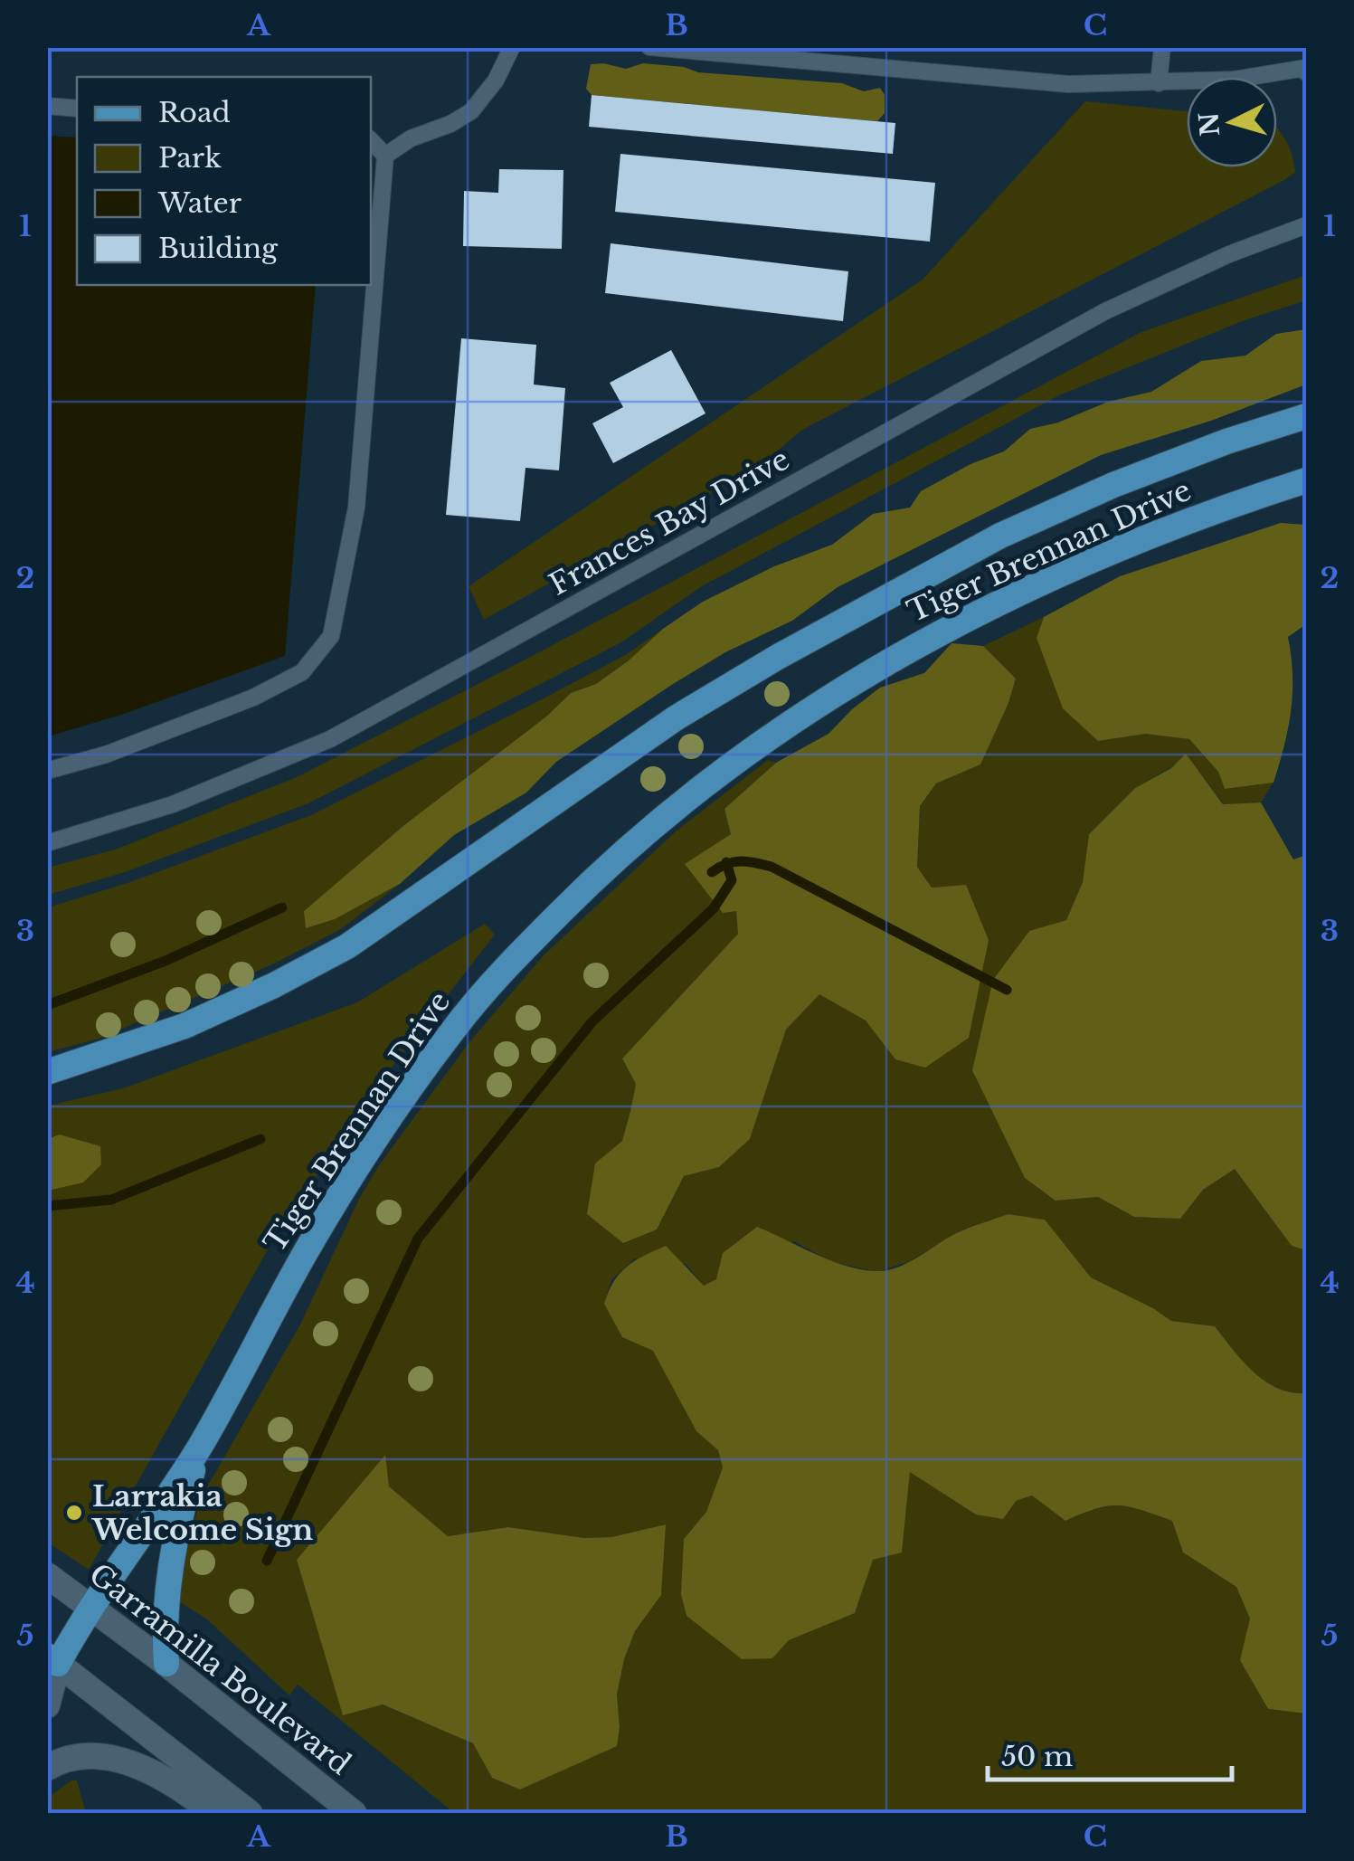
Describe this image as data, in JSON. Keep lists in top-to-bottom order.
{
  "streets": {
    "main road": ["Tiger Brennan Drive"],
    "street": ["Garramilla Boulevard"],
    "lane": ["Frances Bay Drive"]
  },
  "crossings": [
    ["Tiger Brennan Drive", "Garramilla Boulevard"]
  ],
  "places": ["Larrakia Welcome Sign"],
  "legend": [
    "Road",
    "Park",
    "Water",
    "Building"
  ],
  "scale_bar": "50 m",
  "north": "left",
  "grid": {
    "columns": ["A", "B", "C"],
    "rows": [
      "1",
      "2",
      "3",
      "4",
      "5"
    ]
  }
}
